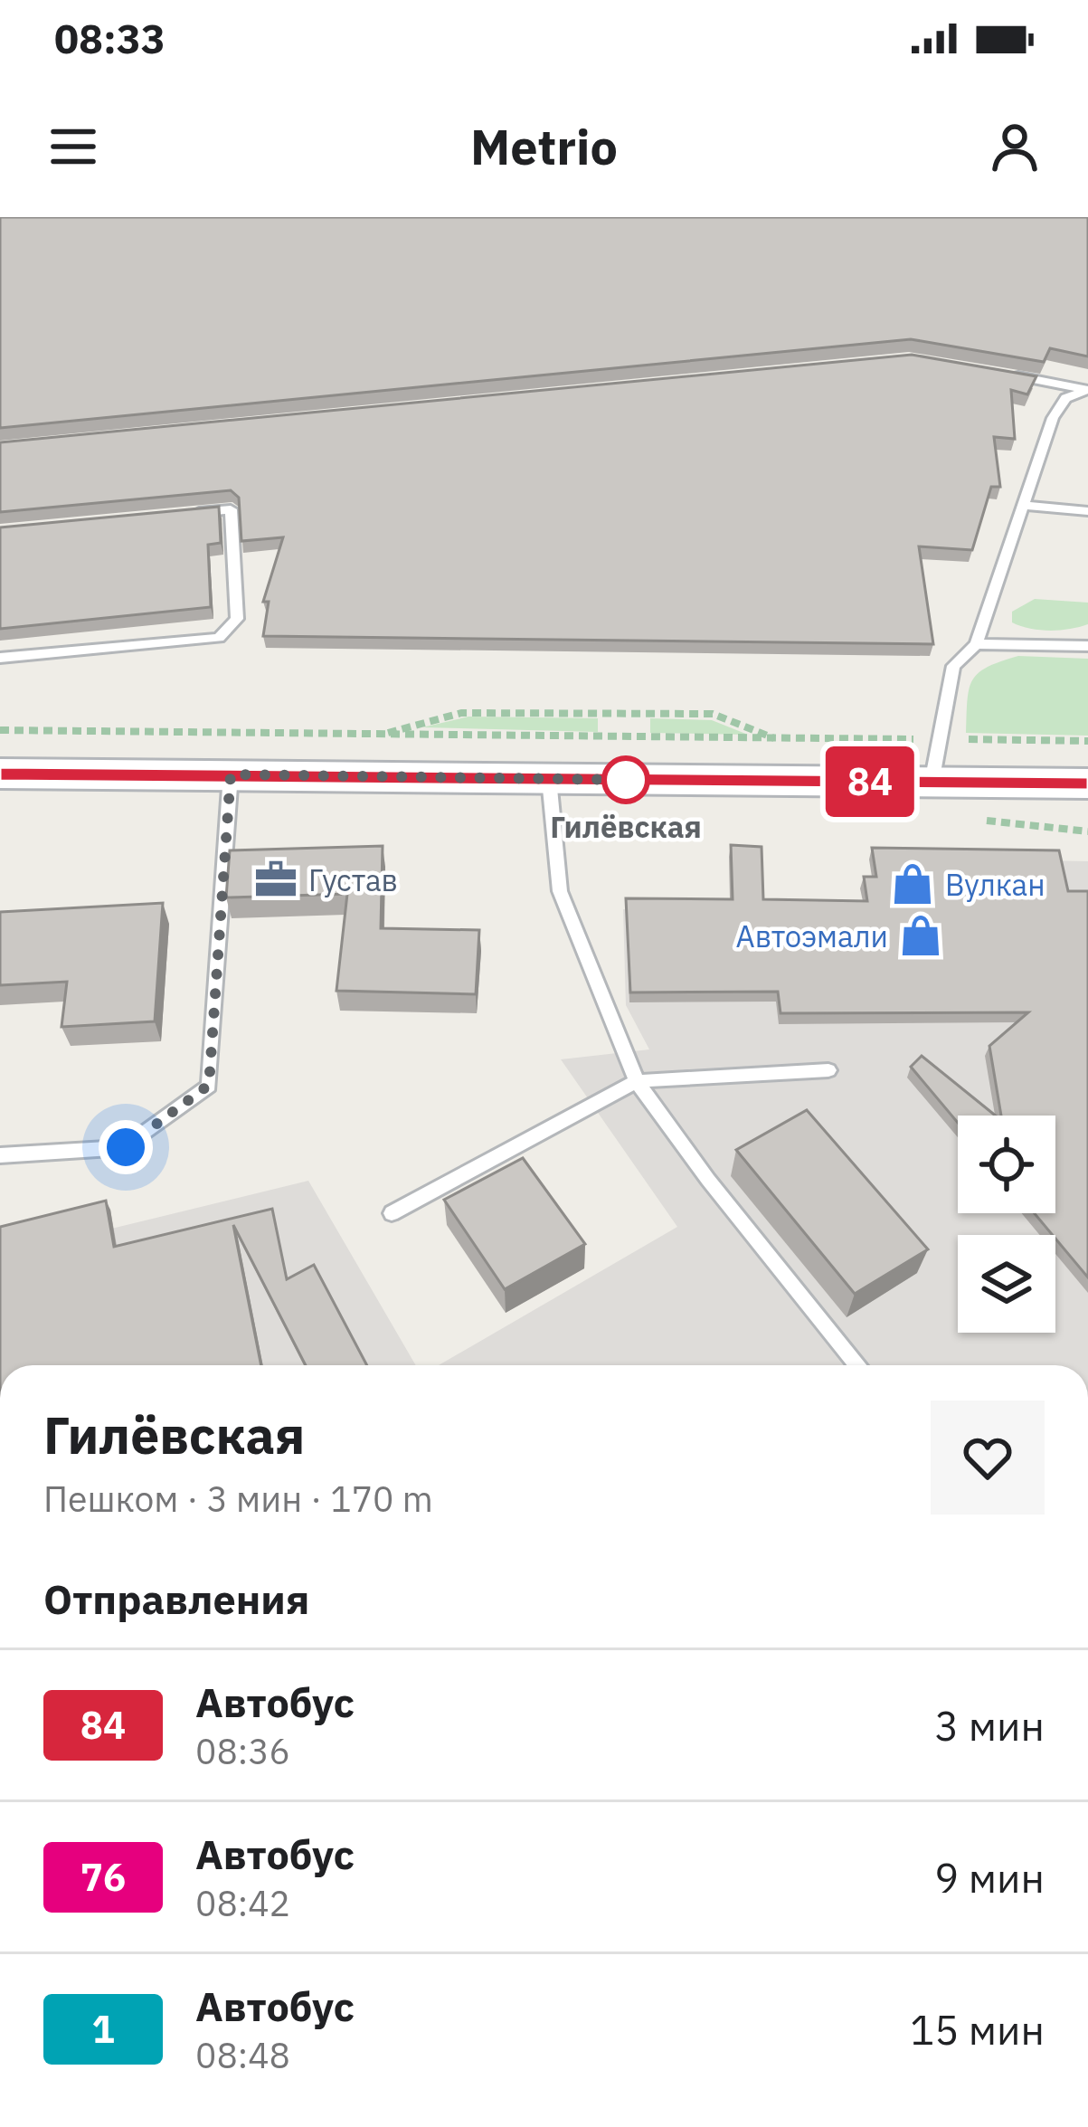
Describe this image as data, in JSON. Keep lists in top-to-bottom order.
{
  "places": {
    "other": ["Гилёвская"],
    "office": ["Густав"],
    "shop": ["Вулкан", "Автоэмали"]
  },
  "lines": ["bus line 84"],
  "page": {
    "status": "08:33",
    "header": "Metrio",
    "on_map": "84",
    "heading": [
      ["Гилёвская", "Пешком · 3 мин · 170 m"],
      "Отправления"
    ],
    "list": [
      {
        "mark": "84",
        "name": "Автобус",
        "note": "08:36",
        "value": "3 мин"
      },
      {
        "mark": "76",
        "name": "Автобус",
        "note": "08:42",
        "value": "9 мин"
      },
      {
        "mark": "1",
        "name": "Автобус",
        "note": "08:48",
        "value": "15 мин"
      }
    ]
  }
}
